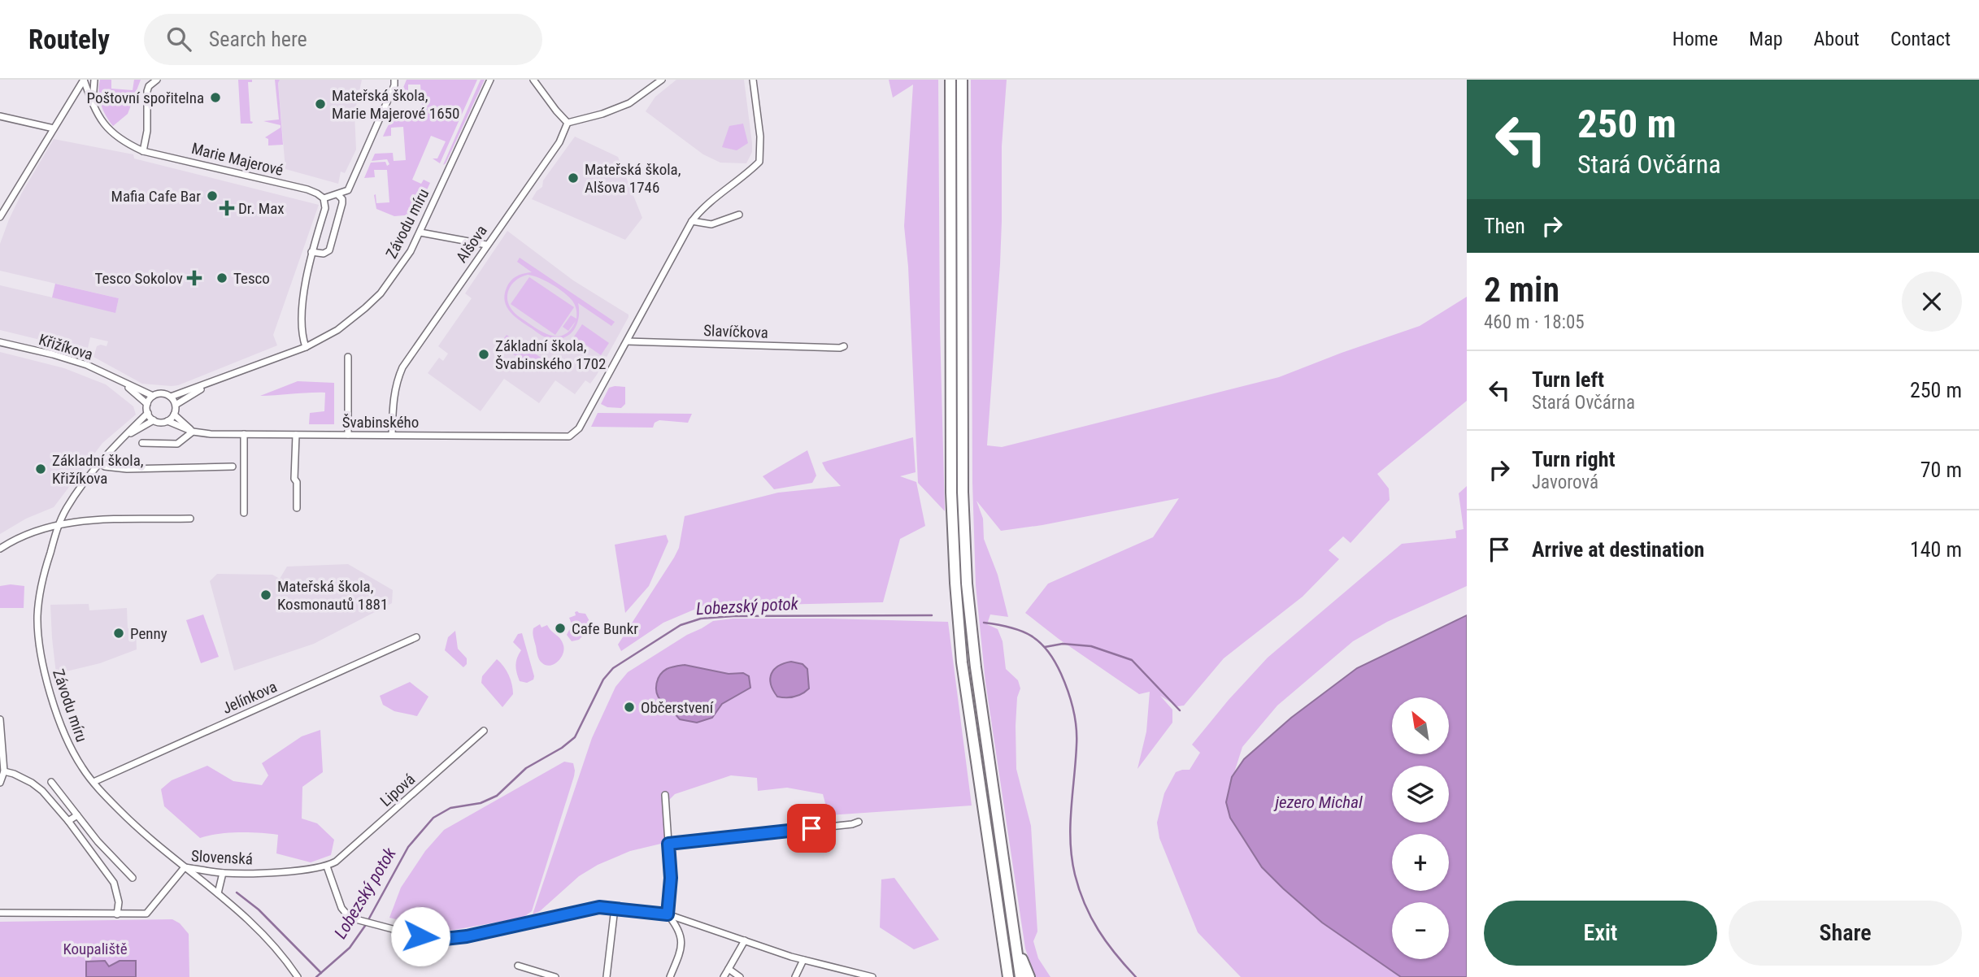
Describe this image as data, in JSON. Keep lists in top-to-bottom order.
{
  "streets": {
    "street": [
      "Marie Majerové",
      "Závodu míru",
      "Alšova",
      "Slavíčkova",
      "Křižíkova",
      "Švabinského",
      "Jelínkova",
      "Lipová",
      "Slovenská"
    ]
  },
  "crossings": [
    ["Závodu míru", "Křižíkova"],
    ["Závodu míru", "Švabinského"],
    ["Závodu míru", "Jelínkova"],
    ["Závodu míru", "Slovenská"],
    ["Alšova", "Švabinského"],
    ["Slavíčkova", "Švabinského"],
    ["Křižíkova", "Švabinského"],
    ["Lipová", "Slovenská"]
  ],
  "water": ["Lobezský potok", "jezero Michal"],
  "parks": ["Koupaliště"],
  "places": {
    "other": [
      "Poštovní spořitelna",
      "Mateřská škola, Marie Majerové 1650",
      "Mateřská škola, Alšova 1746",
      "Mafia Cafe Bar",
      "Tesco",
      "Základní škola, Švabinského 1702",
      "Základní škola, Křižíkova",
      "Mateřská škola, Kosmonautů 1881",
      "Cafe Bunkr",
      "Penny",
      "Občerstvení"
    ],
    "health": ["Dr. Max", "Tesco Sokolov"]
  },
  "north": "top left",
  "page": {
    "header": "Routely",
    "search": "Search here",
    "nav": [
      "Home",
      "Map",
      "About",
      "Contact"
    ],
    "turn": ["250 m", "Stará Ovčárna"],
    "then": "Then",
    "heading": ["2 min", "460 m · 18:05"],
    "list": [
      {
        "name": "Turn left",
        "note": "Stará Ovčárna",
        "value": "250 m"
      },
      {
        "name": "Turn right",
        "note": "Javorová",
        "value": "70 m"
      },
      {
        "name": "Arrive at destination",
        "value": "140 m"
      }
    ],
    "map_buttons": ["+", "−"],
    "buttons": ["Exit", "Share"]
  }
}
